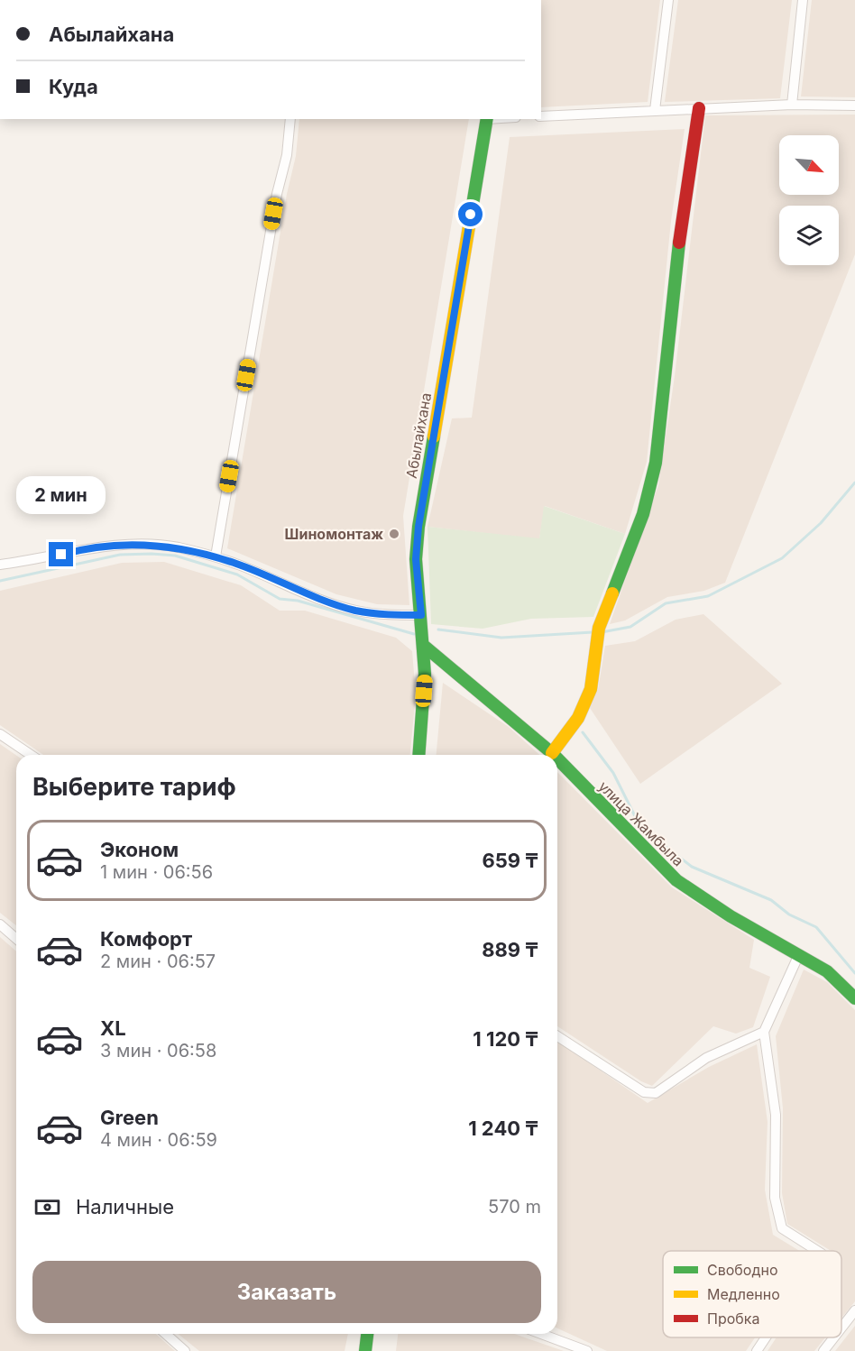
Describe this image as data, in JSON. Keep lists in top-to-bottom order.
{
  "streets": {
    "street": ["Абылайхана", "улица Жамбыла"]
  },
  "crossings": [
    ["Абылайхана", "улица Жамбыла"]
  ],
  "places": ["Шиномонтаж"],
  "legend": ["Свободно", "Медленно", "Пробка"],
  "north": "bottom right",
  "page": {
    "banner": ["Абылайхана", "Куда"],
    "bubble": "2 мин",
    "heading": "Выберите тариф",
    "list": [
      {
        "name": "Эконом",
        "note": "1 мин · 06:56",
        "value": "659 ₸"
      },
      {
        "name": "Комфорт",
        "note": "2 мин · 06:57",
        "value": "889 ₸"
      },
      {
        "name": "XL",
        "note": "3 мин · 06:58",
        "value": "1 120 ₸"
      },
      {
        "name": "Green",
        "note": "4 мин · 06:59",
        "value": "1 240 ₸"
      }
    ],
    "pay": ["Наличные", "570 m"],
    "buttons": "Заказать"
  }
}
